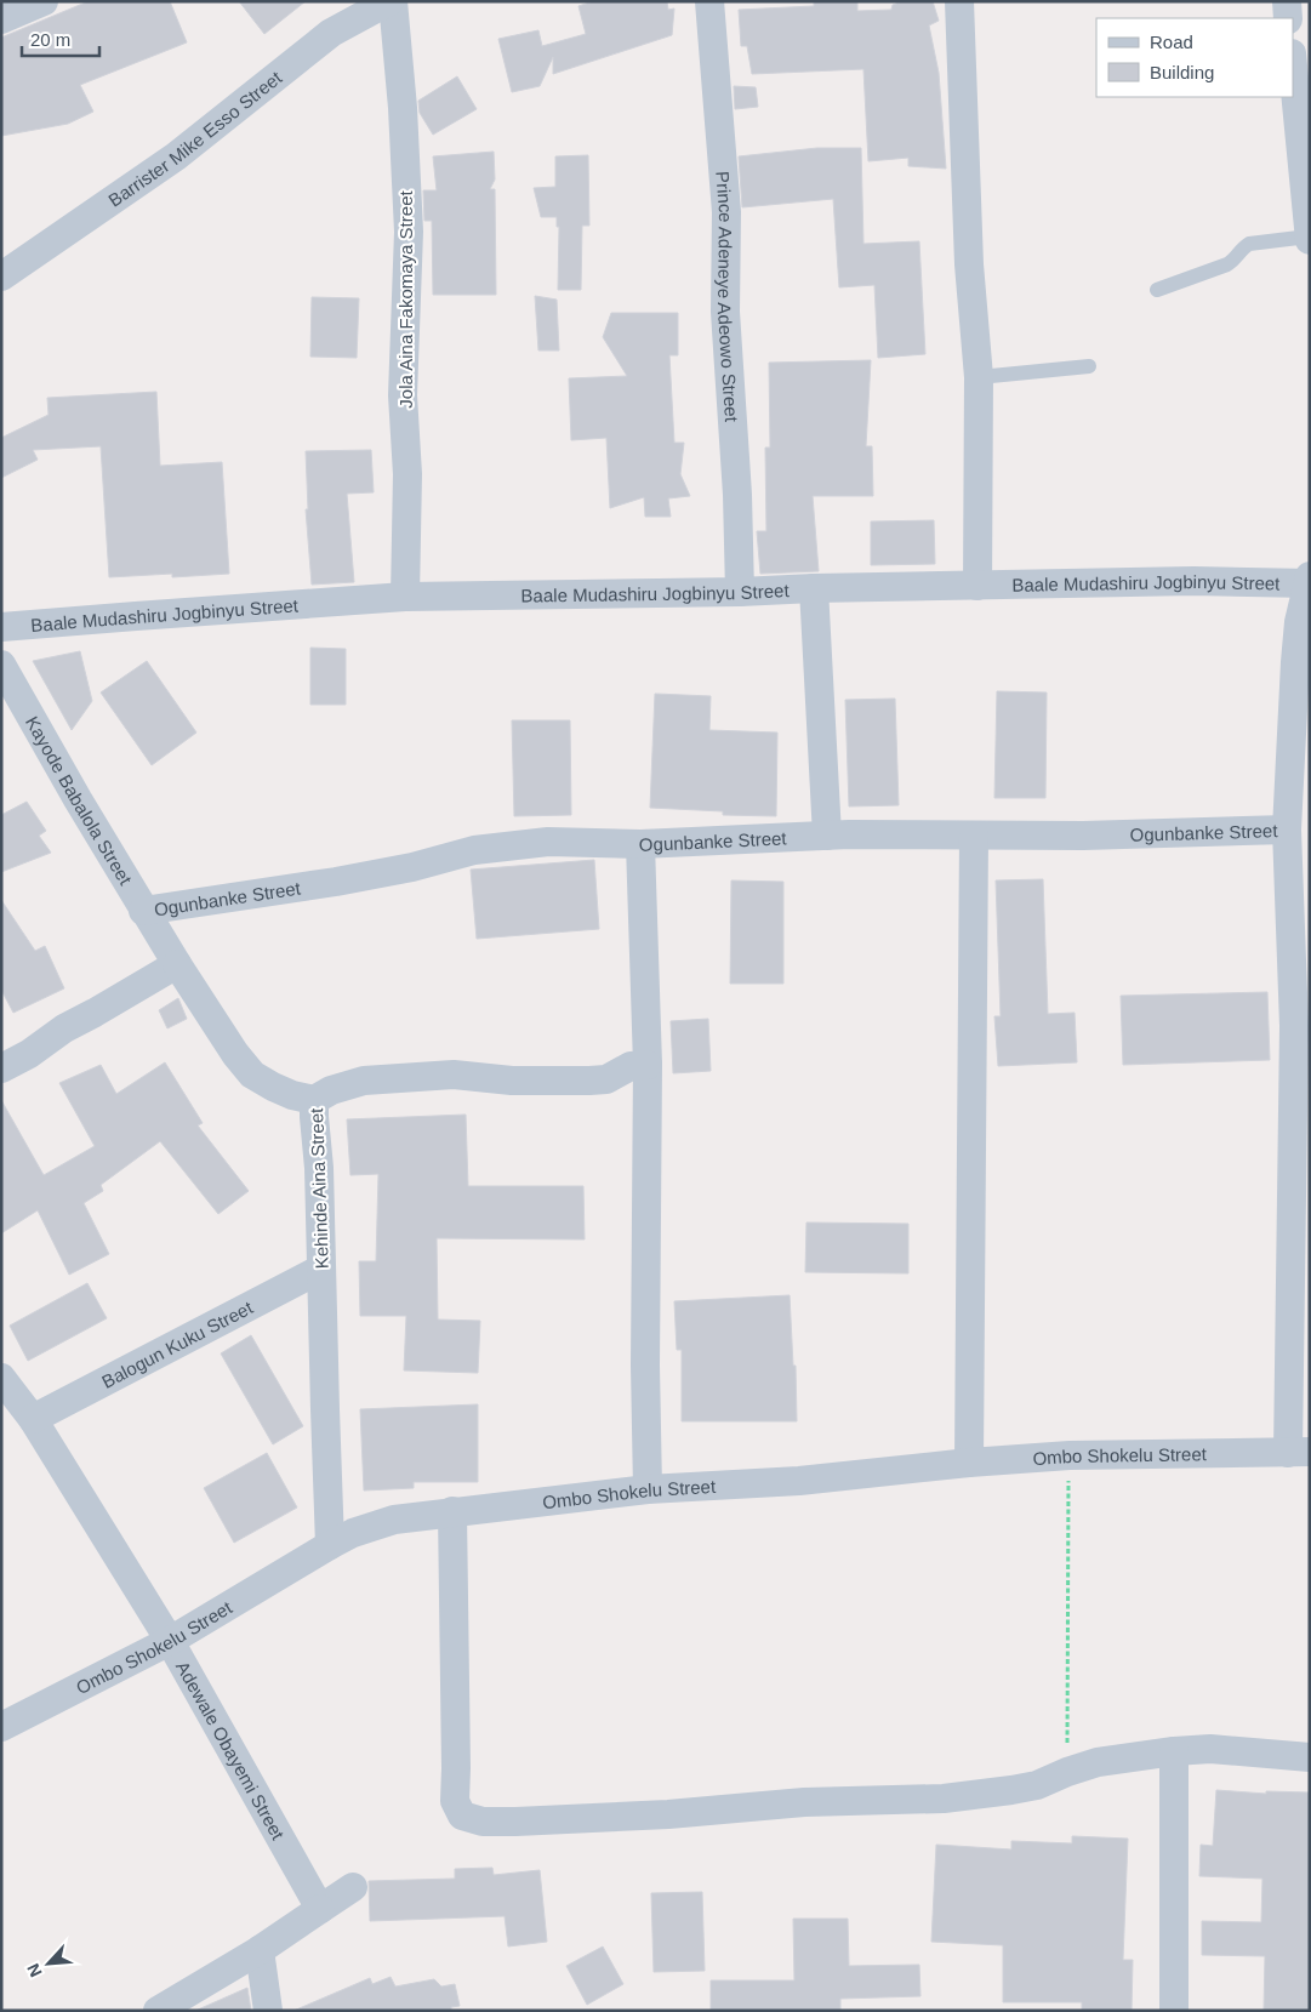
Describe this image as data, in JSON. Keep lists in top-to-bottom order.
{
  "streets": {
    "street": [
      "Barrister Mike Esso Street",
      "Prince Adeneye Adeowo Street",
      "Jola Aina Fakomaya Street",
      "Baale Mudashiru Jogbinyu Street",
      "Kayode Babalola Street",
      "Ogunbanke Street",
      "Kehinde Aina Street",
      "Balogun Kuku Street",
      "Ombo Shokelu Street",
      "Adewale Obayemi Street"
    ]
  },
  "crossings": [
    ["Barrister Mike Esso Street", "Jola Aina Fakomaya Street"],
    ["Prince Adeneye Adeowo Street", "Baale Mudashiru Jogbinyu Street"],
    ["Jola Aina Fakomaya Street", "Baale Mudashiru Jogbinyu Street"],
    ["Kayode Babalola Street", "Ogunbanke Street"],
    ["Kayode Babalola Street", "Kehinde Aina Street"],
    ["Kehinde Aina Street", "Balogun Kuku Street"],
    ["Kehinde Aina Street", "Ombo Shokelu Street"],
    ["Balogun Kuku Street", "Adewale Obayemi Street"],
    ["Ombo Shokelu Street", "Adewale Obayemi Street"]
  ],
  "legend": ["Road", "Building"],
  "scale_bar": "20 m",
  "north": "bottom left"
}
